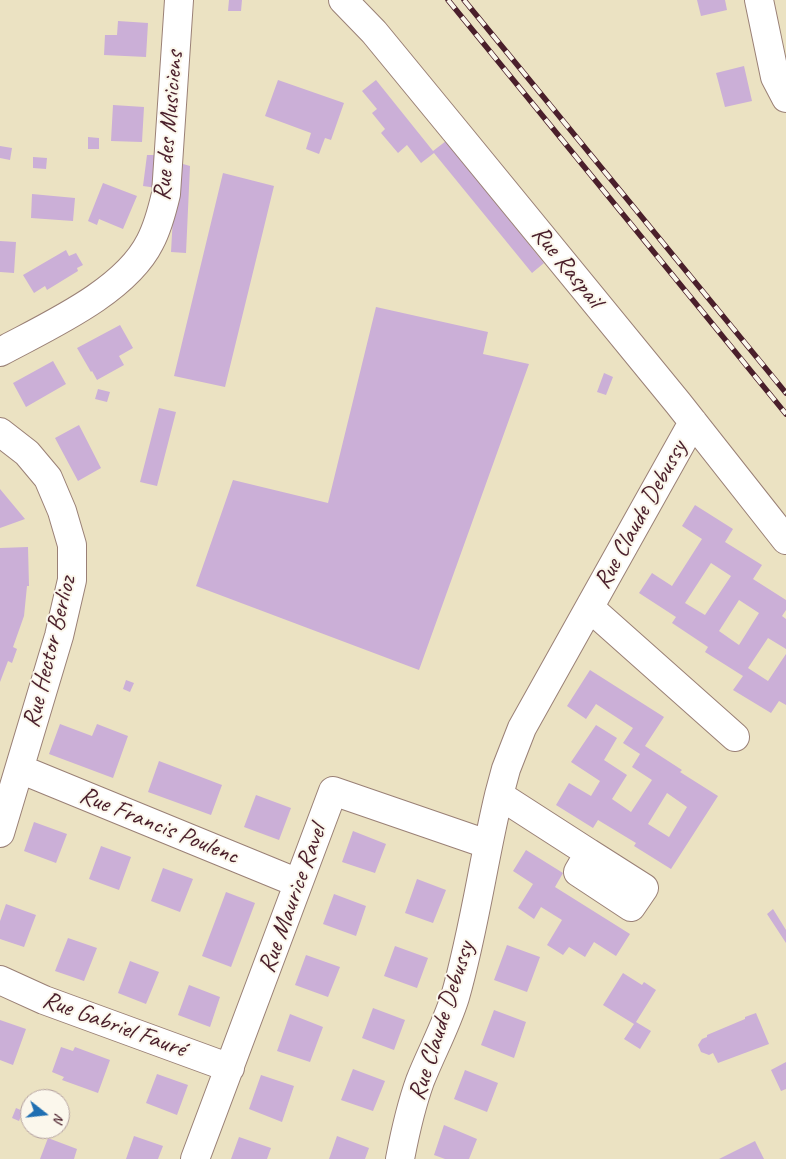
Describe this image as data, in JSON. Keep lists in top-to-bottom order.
{
  "streets": {
    "street": [
      "Rue des Musiciens",
      "Rue Raspail",
      "Rue Claude Debussy",
      "Rue Hector Berlioz",
      "Rue Francis Poulenc",
      "Rue Maurice Ravel",
      "Rue Gabriel Fauré"
    ]
  },
  "crossings": [
    ["Rue Raspail", "Rue Claude Debussy"],
    ["Rue Claude Debussy", "Rue Maurice Ravel"],
    ["Rue Hector Berlioz", "Rue Francis Poulenc"],
    ["Rue Francis Poulenc", "Rue Maurice Ravel"],
    ["Rue Maurice Ravel", "Rue Gabriel Fauré"]
  ],
  "north": "right"
}
